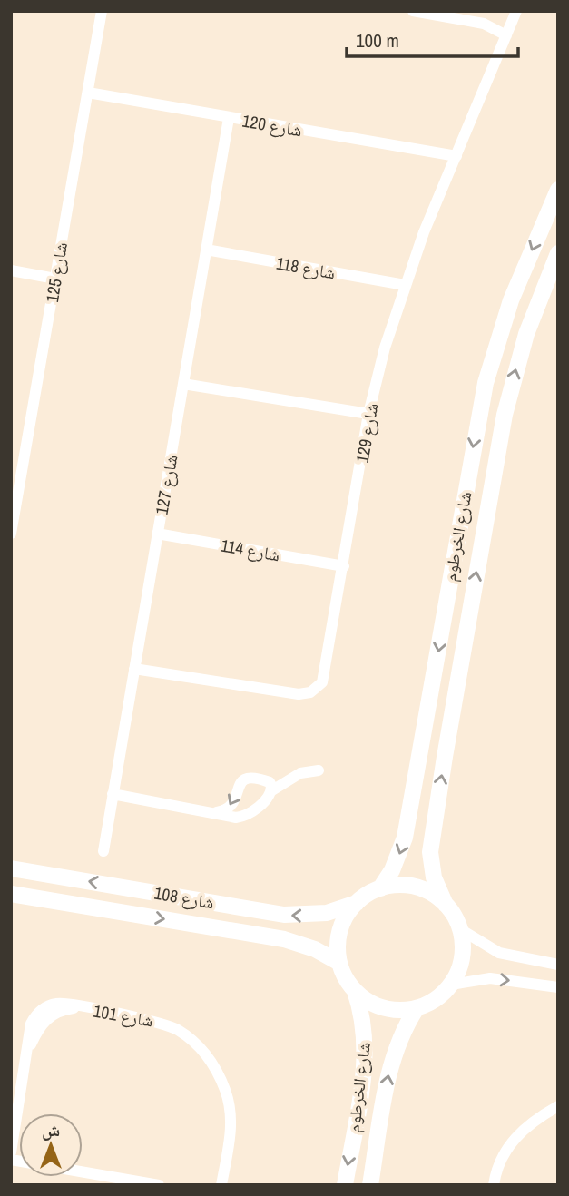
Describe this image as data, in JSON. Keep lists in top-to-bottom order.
{
  "streets": {
    "main road": ["شارع الخرطوم", "شارع 108"],
    "street": [
      "شارع 120",
      "شارع 118",
      "شارع 125",
      "شارع 129",
      "شارع 127",
      "شارع 114",
      "شارع 101"
    ]
  },
  "crossings": [
    ["شارع 120", "شارع 125"],
    ["شارع 120", "شارع 129"],
    ["شارع 120", "شارع 127"],
    ["شارع 118", "شارع 129"],
    ["شارع 118", "شارع 127"],
    ["شارع 129", "شارع 127"],
    ["شارع 129", "شارع 114"],
    ["شارع 127", "شارع 114"],
    ["شارع الخرطوم", "شارع 108"]
  ],
  "scale_bar": "100 m",
  "north": "top"
}
